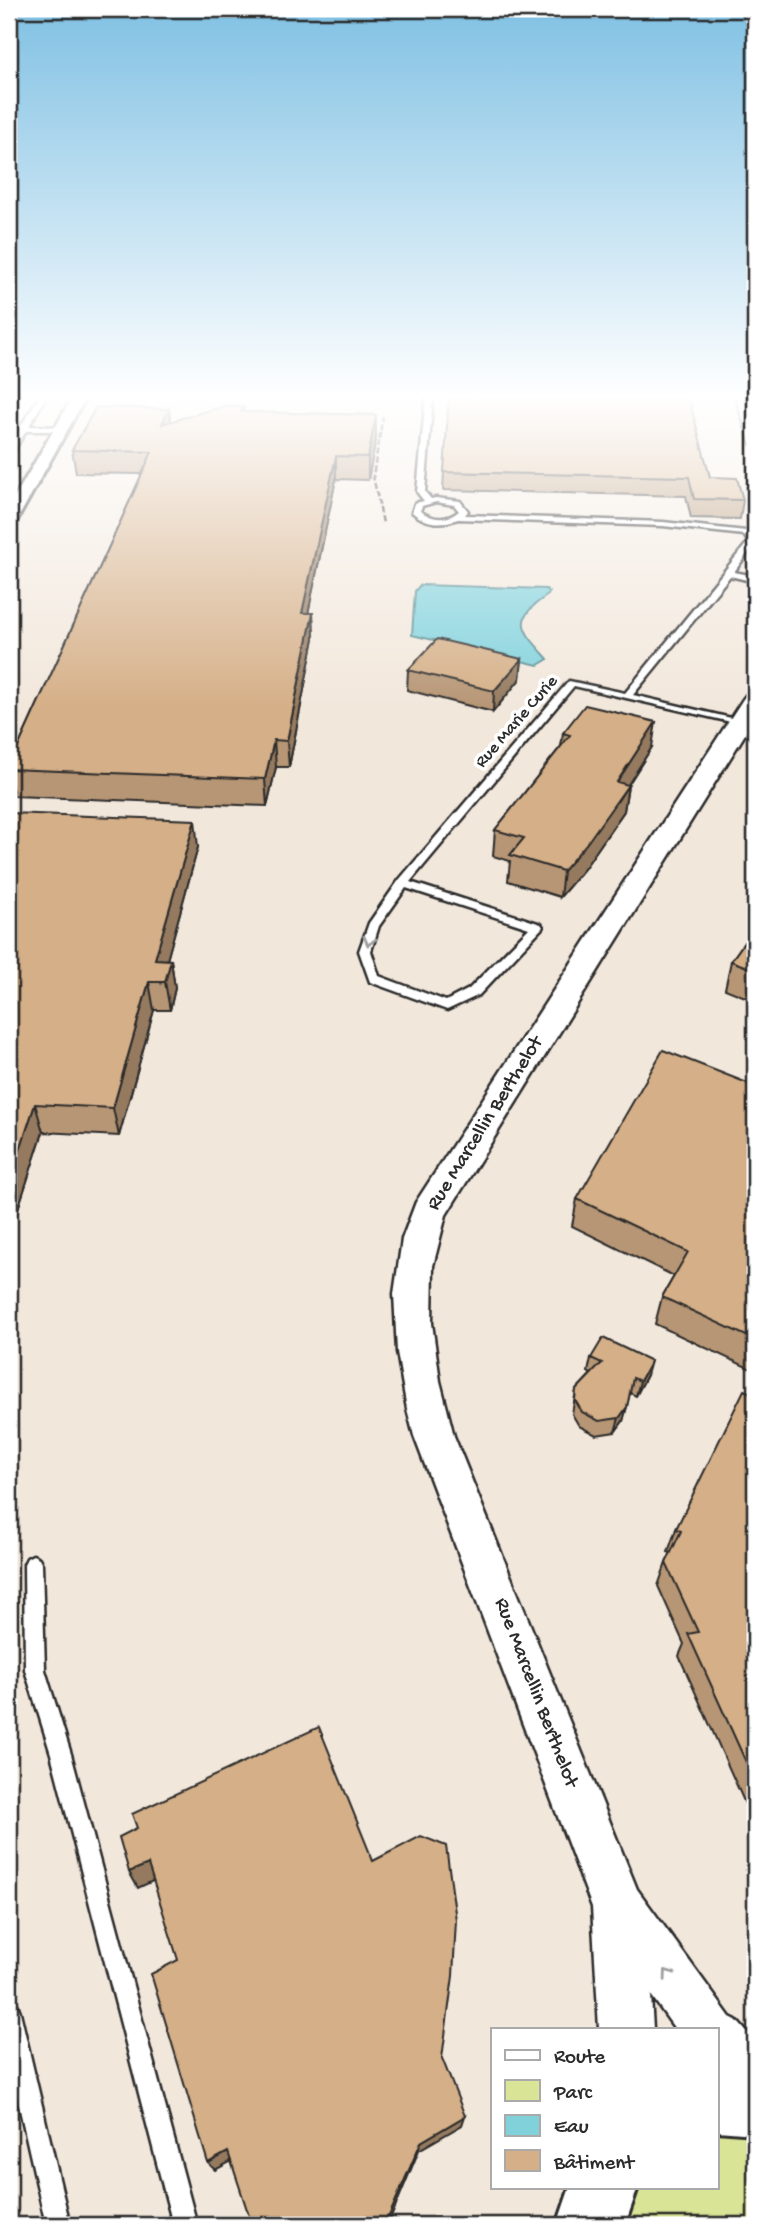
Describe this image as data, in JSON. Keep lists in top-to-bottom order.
{
  "streets": {
    "street": ["Rue Marcellin Berthelot"],
    "lane": ["Rue Marie Curie"]
  },
  "crossings": [
    ["Rue Marie Curie", "Rue Marcellin Berthelot"]
  ],
  "legend": [
    "Route",
    "Parc",
    "Eau",
    "Bâtiment"
  ]
}
